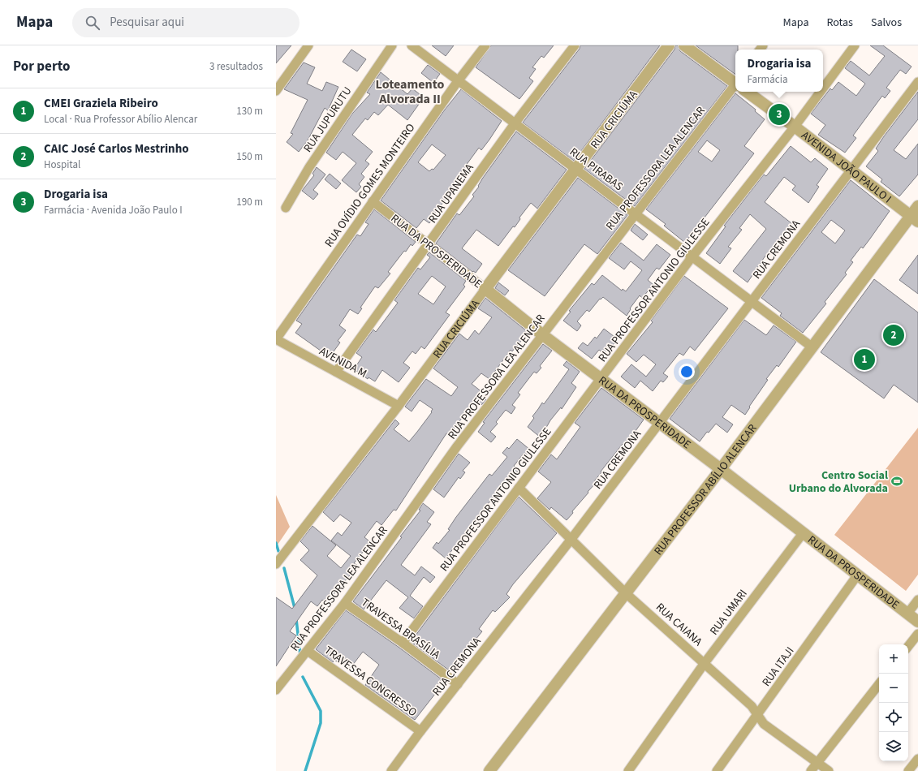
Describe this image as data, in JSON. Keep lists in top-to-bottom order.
{
  "streets": {
    "street": [
      "RUA JUPURUTU",
      "RUA CRICIÚMA",
      "AVENIDA JOÃO PAULO I",
      "RUA PROFESSORA LEA ALENCAR",
      "RUA PIRABAS",
      "RUA OVÍDIO GOMES MONTEIRO",
      "RUA UPANEMA",
      "RUA CREMONA",
      "RUA DA PROSPERIDADE",
      "RUA PROFESSOR ANTONIO GIULESSE",
      "AVENIDA M",
      "RUA PROFESSOR ABÍLIO ALENCAR",
      "RUA UMARI",
      "RUA CAIANA",
      "TRAVESSA BRASÍLIA",
      "RUA ITAJI",
      "TRAVESSA CONGRESSO"
    ]
  },
  "crossings": [
    ["RUA CRICIÚMA", "RUA PIRABAS"],
    ["RUA CRICIÚMA", "RUA DA PROSPERIDADE"],
    ["RUA CRICIÚMA", "AVENIDA M"],
    ["AVENIDA JOÃO PAULO I", "RUA CREMONA"],
    ["AVENIDA JOÃO PAULO I", "RUA PROFESSOR ANTONIO GIULESSE"],
    ["AVENIDA JOÃO PAULO I", "RUA PROFESSOR ABÍLIO ALENCAR"],
    ["RUA PROFESSORA LEA ALENCAR", "RUA PIRABAS"],
    ["RUA PROFESSORA LEA ALENCAR", "RUA DA PROSPERIDADE"],
    ["RUA PROFESSORA LEA ALENCAR", "TRAVESSA BRASÍLIA"],
    ["RUA PROFESSORA LEA ALENCAR", "TRAVESSA CONGRESSO"],
    ["RUA PIRABAS", "RUA OVÍDIO GOMES MONTEIRO"],
    ["RUA PIRABAS", "RUA UPANEMA"],
    ["RUA PIRABAS", "RUA CREMONA"],
    ["RUA PIRABAS", "RUA PROFESSOR ANTONIO GIULESSE"],
    ["RUA PIRABAS", "RUA PROFESSOR ABÍLIO ALENCAR"],
    ["RUA OVÍDIO GOMES MONTEIRO", "RUA DA PROSPERIDADE"],
    ["RUA OVÍDIO GOMES MONTEIRO", "AVENIDA M"],
    ["RUA UPANEMA", "RUA DA PROSPERIDADE"],
    ["RUA UPANEMA", "AVENIDA M"],
    ["RUA CREMONA", "RUA DA PROSPERIDADE"],
    ["RUA CREMONA", "RUA CAIANA"],
    ["RUA CREMONA", "TRAVESSA BRASÍLIA"],
    ["RUA CREMONA", "TRAVESSA CONGRESSO"],
    ["RUA DA PROSPERIDADE", "RUA PROFESSOR ANTONIO GIULESSE"],
    ["RUA DA PROSPERIDADE", "RUA PROFESSOR ABÍLIO ALENCAR"],
    ["RUA DA PROSPERIDADE", "RUA UMARI"],
    ["RUA DA PROSPERIDADE", "RUA ITAJI"],
    ["RUA PROFESSOR ANTONIO GIULESSE", "RUA CAIANA"],
    ["RUA PROFESSOR ANTONIO GIULESSE", "TRAVESSA BRASÍLIA"],
    ["RUA PROFESSOR ABÍLIO ALENCAR", "RUA CAIANA"],
    ["RUA UMARI", "RUA CAIANA"],
    ["RUA CAIANA", "RUA ITAJI"]
  ],
  "districts": ["Loteamento Alvorada II"],
  "places": {
    "sports": ["Centro Social Urbano do Alvorada"]
  },
  "page": {
    "header": "Mapa",
    "search": "Pesquisar aqui",
    "nav": ["Mapa", "Rotas", "Salvos"],
    "heading": ["Por perto", "3 resultados"],
    "popup": ["Drogaria isa", "Farmácia"],
    "list": [
      {
        "mark": "1",
        "name": "CMEI Graziela Ribeiro",
        "note": "Local · Rua Professor Abílio Alencar",
        "value": "130 m"
      },
      {
        "mark": "2",
        "name": "CAIC José Carlos Mestrinho",
        "note": "Hospital",
        "value": "150 m"
      },
      {
        "mark": "3",
        "name": "Drogaria isa",
        "note": "Farmácia · Avenida João Paulo I",
        "value": "190 m"
      }
    ],
    "pins": ["3", "2", "1"],
    "map_buttons": ["+", "−"]
  }
}
